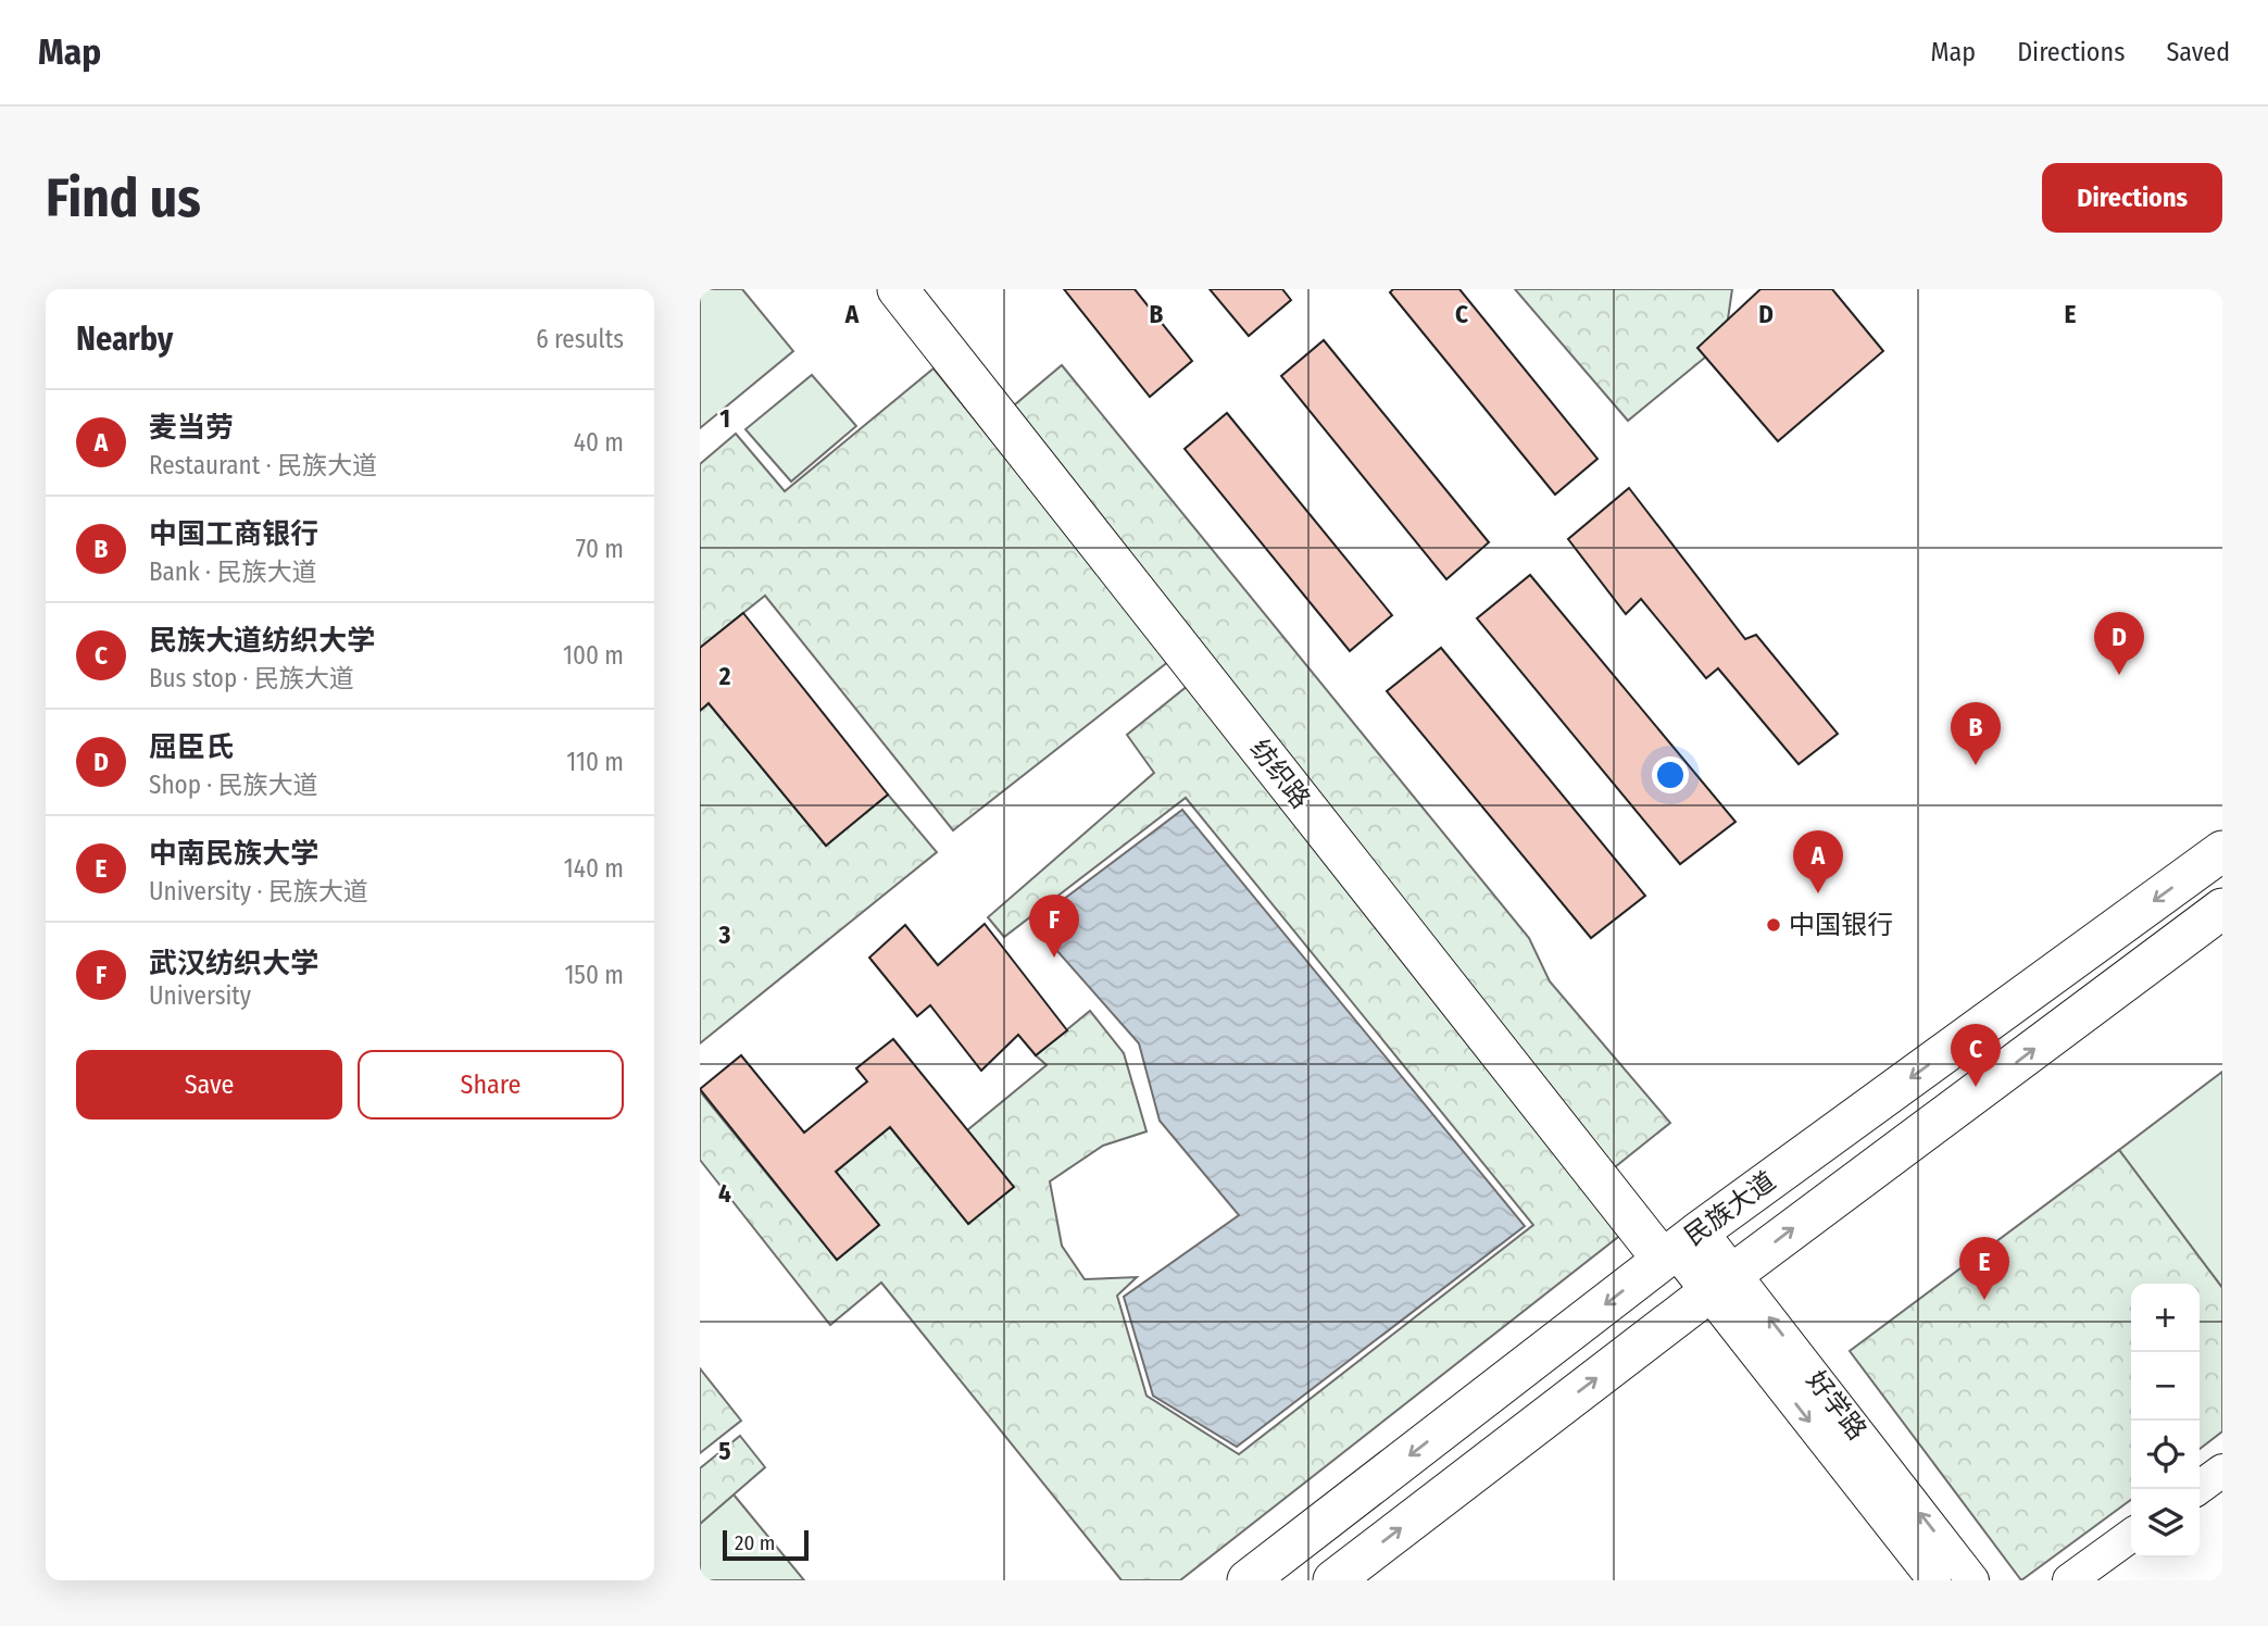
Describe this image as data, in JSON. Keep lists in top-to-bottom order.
{
  "streets": {
    "main road": ["纺织路", "民族大道"],
    "street": ["好学路"]
  },
  "crossings": [
    ["纺织路", "民族大道"],
    ["纺织路", "好学路"],
    ["民族大道", "好学路"]
  ],
  "places": ["中国银行"],
  "scale_bar": "20 m",
  "page": {
    "header": "Map",
    "nav": ["Map", "Directions", "Saved"],
    "buttons": [
      "Directions",
      ["Save", "Share"]
    ],
    "title": "Find us",
    "heading": ["Nearby", "6 results"],
    "list": [
      {
        "mark": "A",
        "name": "麦当劳",
        "note": "Restaurant · 民族大道",
        "value": "40 m"
      },
      {
        "mark": "B",
        "name": "中国工商银行",
        "note": "Bank · 民族大道",
        "value": "70 m"
      },
      {
        "mark": "C",
        "name": "民族大道纺织大学",
        "note": "Bus stop · 民族大道",
        "value": "100 m"
      },
      {
        "mark": "D",
        "name": "屈臣氏",
        "note": "Shop · 民族大道",
        "value": "110 m"
      },
      {
        "mark": "E",
        "name": "中南民族大学",
        "note": "University · 民族大道",
        "value": "140 m"
      },
      {
        "mark": "F",
        "name": "武汉纺织大学",
        "note": "University",
        "value": "150 m"
      }
    ],
    "pins": [
      "D",
      "B",
      "A",
      "F",
      "C",
      "E"
    ],
    "map_buttons": ["+", "−"],
    "scale": "20 m"
  },
  "grid": {
    "columns": [
      "A",
      "B",
      "C",
      "D",
      "E"
    ],
    "rows": [
      "1",
      "2",
      "3",
      "4",
      "5"
    ]
  }
}
